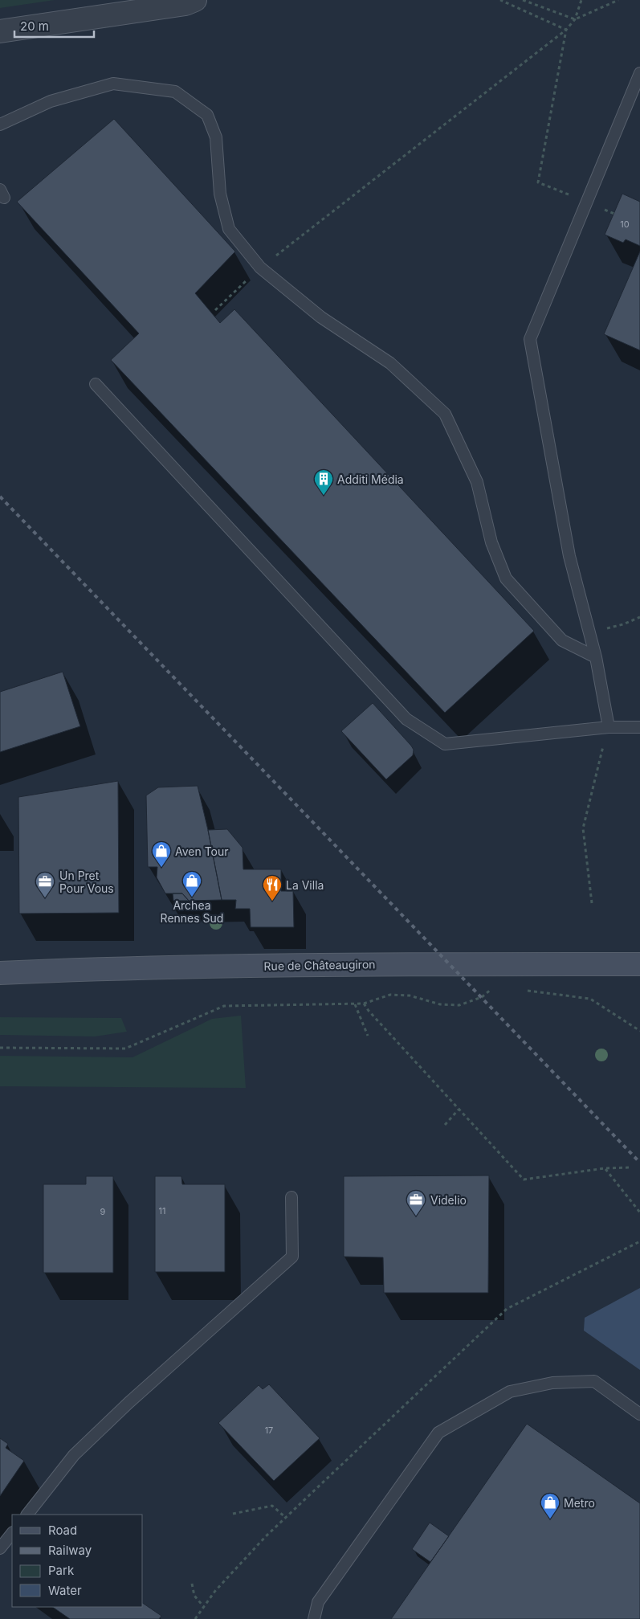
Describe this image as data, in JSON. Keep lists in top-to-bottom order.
{
  "streets": {
    "main road": ["Rue de Châteaugiron"]
  },
  "places": {
    "building": ["Additi Média"],
    "shop": ["Aven Tour", "Archea Rennes Sud", "Metro"],
    "office": ["Un Pret Pour Vous", "Videlio"],
    "restaurant": ["La Villa"]
  },
  "house_numbers": [
    "10",
    "11",
    "9",
    "17"
  ],
  "legend": [
    "Road",
    "Railway",
    "Park",
    "Water"
  ],
  "scale_bar": "20 m"
}
